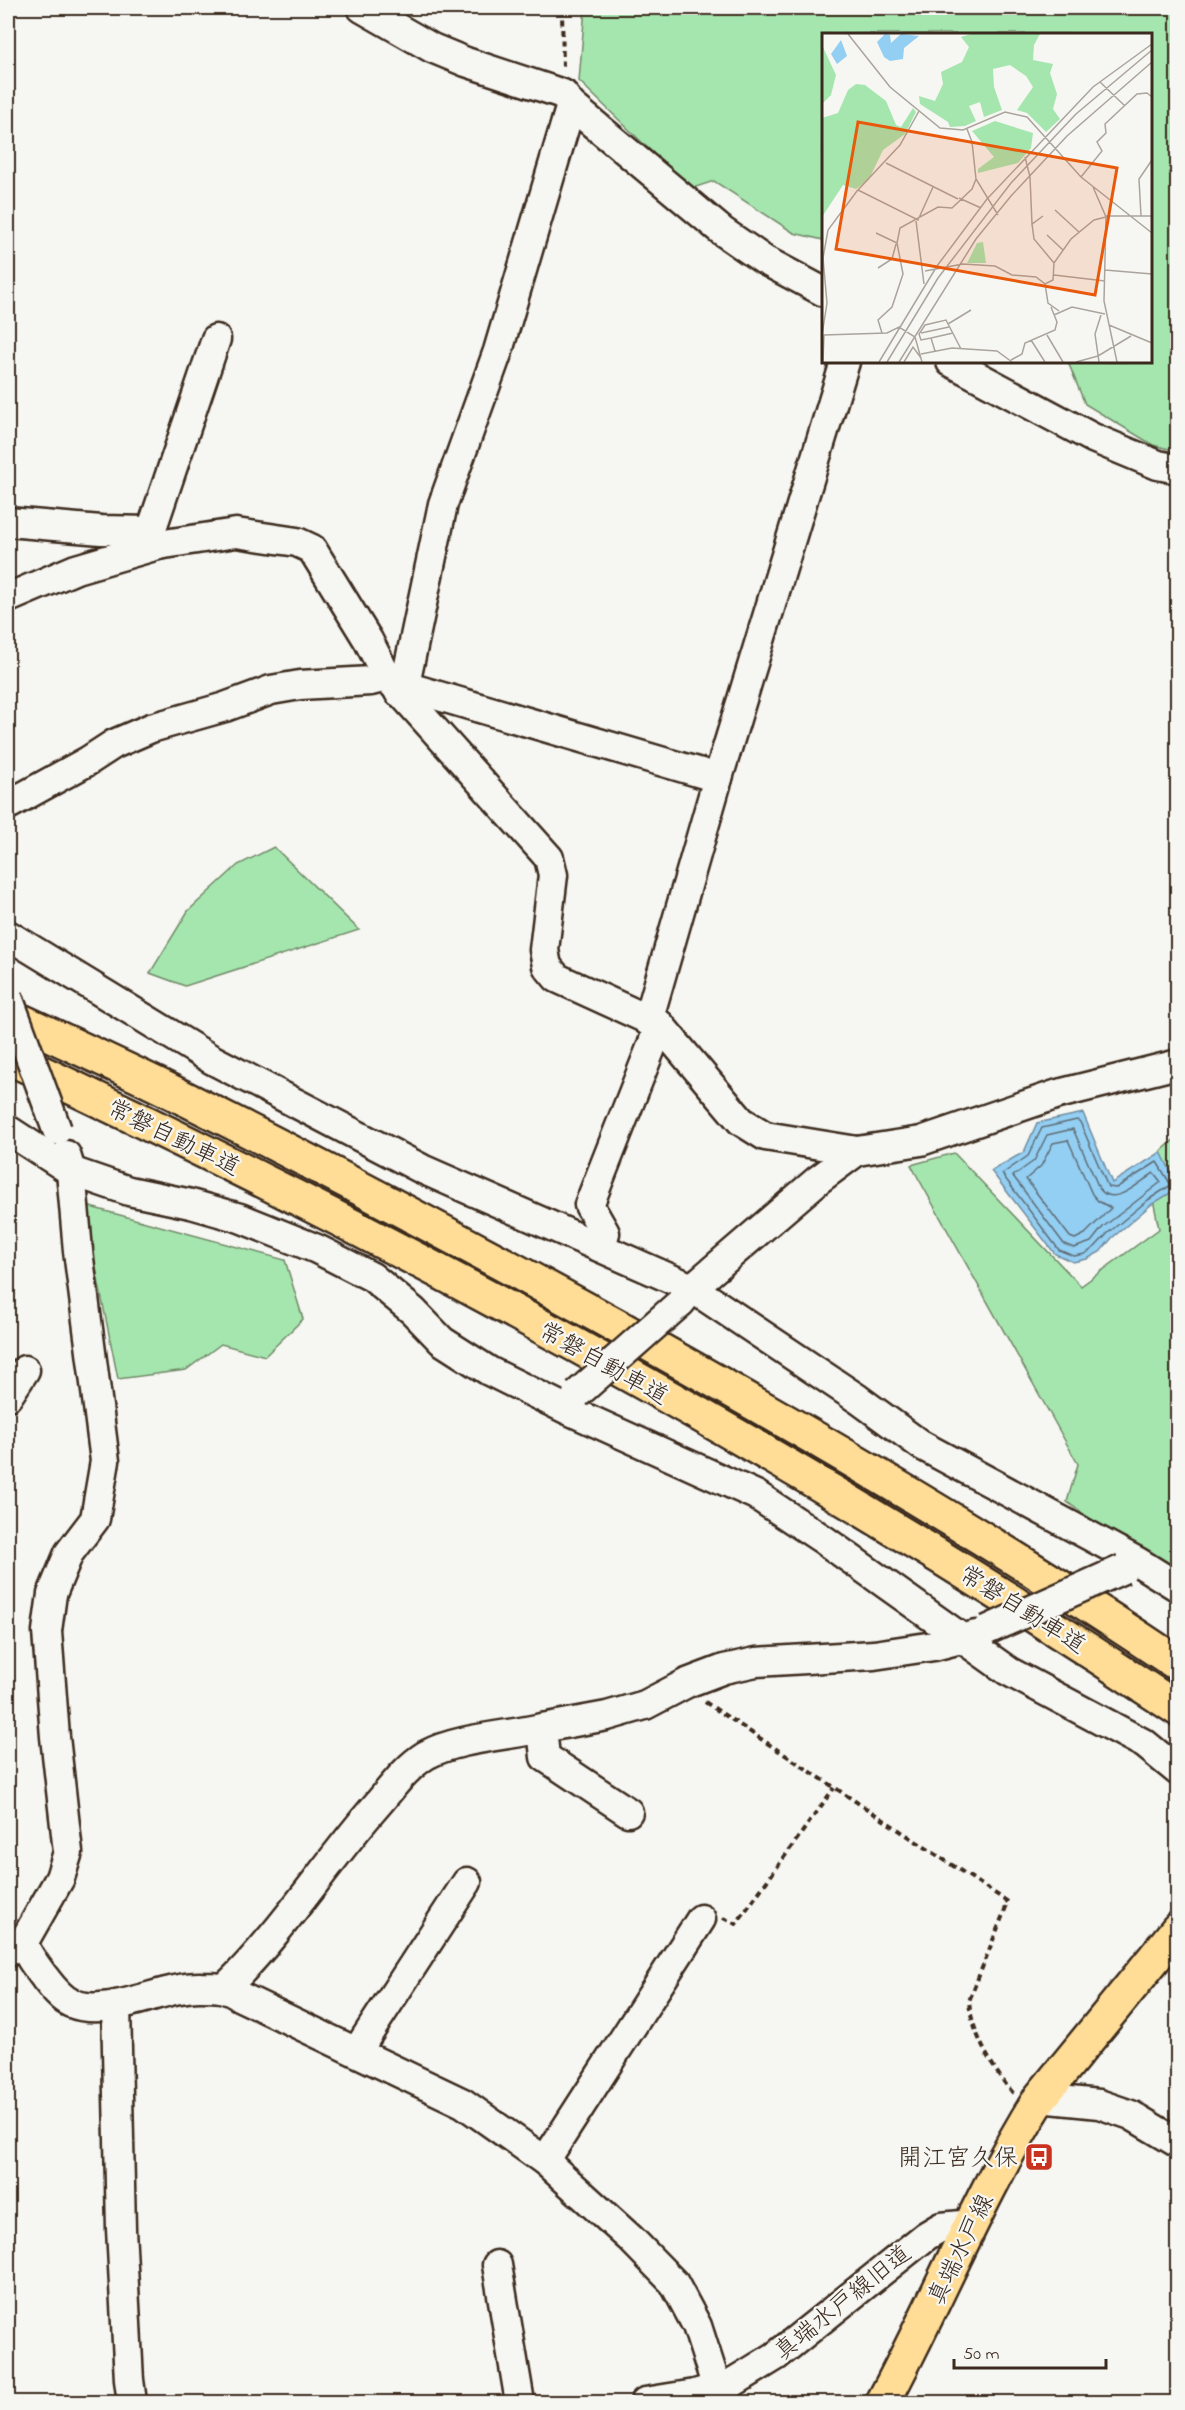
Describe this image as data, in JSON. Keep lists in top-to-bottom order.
{
  "streets": {
    "main road": ["常磐自動車道", "真端水戸線"],
    "street": ["真端水戸線旧道"]
  },
  "crossings": [
    ["真端水戸線", "真端水戸線旧道"]
  ],
  "places": {
    "bus stop": ["開江宮久保"]
  },
  "scale_bar": "50 m"
}
